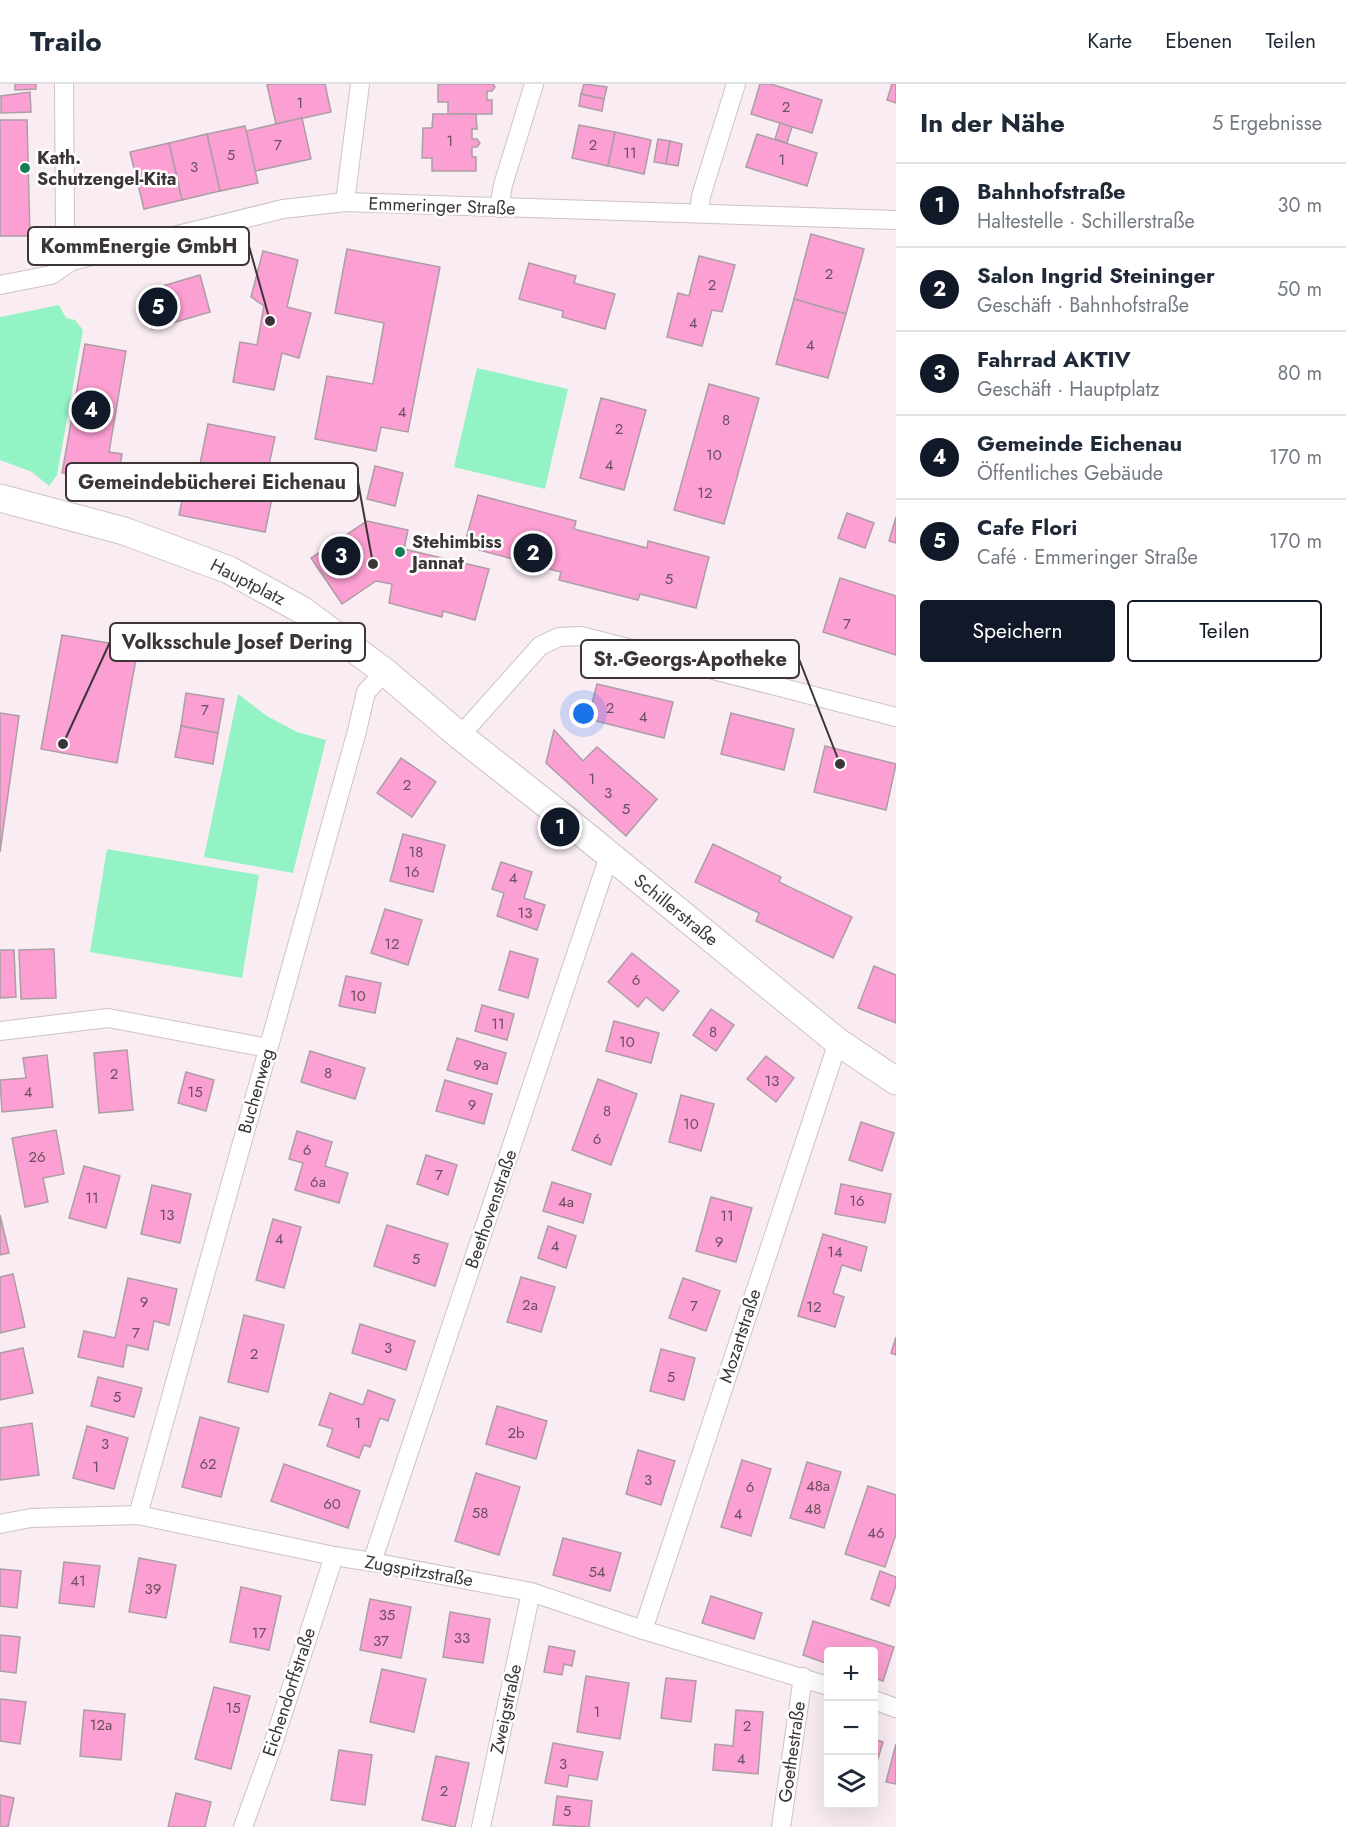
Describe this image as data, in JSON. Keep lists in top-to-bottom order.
{
  "streets": {
    "main road": ["Hauptplatz", "Schillerstraße"],
    "street": [
      "Emmeringer Straße",
      "Buchenweg",
      "Beethovenstraße",
      "Mozartstraße",
      "Zugspitzstraße",
      "Eichendorffstraße",
      "Zweigstraße",
      "Goethestraße"
    ]
  },
  "crossings": [
    ["Hauptplatz", "Schillerstraße"],
    ["Hauptplatz", "Buchenweg"],
    ["Schillerstraße", "Beethovenstraße"],
    ["Schillerstraße", "Mozartstraße"],
    ["Buchenweg", "Zugspitzstraße"],
    ["Beethovenstraße", "Zugspitzstraße"],
    ["Mozartstraße", "Zugspitzstraße"],
    ["Zugspitzstraße", "Eichendorffstraße"],
    ["Zugspitzstraße", "Zweigstraße"],
    ["Zugspitzstraße", "Goethestraße"]
  ],
  "places": [
    "Kath. Schutzengel-Kita",
    "KommEnergie GmbH",
    "Stehimbiss Jannat",
    "Gemeindebücherei Eichenau",
    "Volksschule Josef Dering",
    "St.-Georgs-Apotheke"
  ],
  "house_numbers": [
    "1",
    "2",
    "1",
    "7",
    "2",
    "11",
    "5",
    "1",
    "3",
    "2",
    "2",
    "4",
    "4",
    "4",
    "8",
    "2",
    "10",
    "4",
    "12",
    "5",
    "7",
    "2",
    "7",
    "4",
    "1",
    "2",
    "3",
    "5",
    "18",
    "16",
    "4",
    "13",
    "12",
    "6",
    "10",
    "11",
    "8",
    "10",
    "9a",
    "8",
    "2",
    "13",
    "4",
    "15",
    "9",
    "8",
    "10",
    "6",
    "6",
    "26",
    "7",
    "6a",
    "11",
    "16",
    "4a",
    "13",
    "11",
    "4",
    "9",
    "4",
    "14",
    "5",
    "9",
    "2a",
    "7",
    "12",
    "7",
    "3",
    "2",
    "5",
    "5",
    "1",
    "2b",
    "3",
    "62",
    "1",
    "3",
    "48a",
    "6",
    "60",
    "48",
    "58",
    "4",
    "46",
    "54",
    "41",
    "39",
    "35",
    "17",
    "33",
    "37",
    "15",
    "1",
    "12a",
    "2",
    "4",
    "3",
    "2",
    "5"
  ],
  "page": {
    "header": "Trailo",
    "nav": ["Karte", "Ebenen", "Teilen"],
    "heading": ["In der Nähe", "5 Ergebnisse"],
    "list": [
      {
        "mark": "1",
        "name": "Bahnhofstraße",
        "note": "Haltestelle · Schillerstraße",
        "value": "30 m"
      },
      {
        "mark": "2",
        "name": "Salon Ingrid Steininger",
        "note": "Geschäft · Bahnhofstraße",
        "value": "50 m"
      },
      {
        "mark": "3",
        "name": "Fahrrad AKTIV",
        "note": "Geschäft · Hauptplatz",
        "value": "80 m"
      },
      {
        "mark": "4",
        "name": "Gemeinde Eichenau",
        "note": "Öffentliches Gebäude",
        "value": "170 m"
      },
      {
        "mark": "5",
        "name": "Cafe Flori",
        "note": "Café · Emmeringer Straße",
        "value": "170 m"
      }
    ],
    "pins": [
      "5",
      "4",
      "2",
      "3",
      "1"
    ],
    "buttons": ["Speichern", "Teilen"],
    "map_buttons": ["+", "−"]
  }
}
